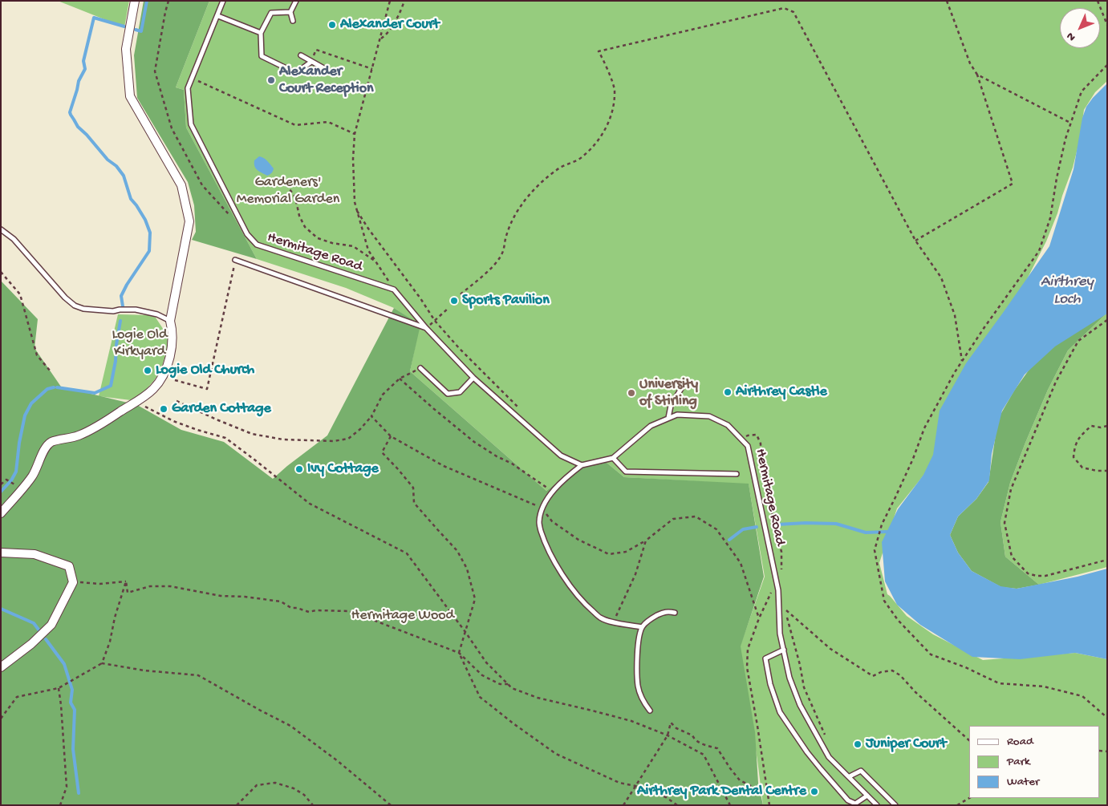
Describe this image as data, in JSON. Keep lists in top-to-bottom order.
{
  "streets": {
    "lane": ["Hermitage Road"]
  },
  "water": ["Airthrey Loch"],
  "parks": ["Gardeners' Memorial Garden", "Logie Old Kirkyard", "Hermitage Wood"],
  "places": [
    "Alexander Court",
    "Alexander Court Reception",
    "Sports Pavilion",
    "Logie Old Church",
    "Airthrey Castle",
    "University of Stirling",
    "Garden Cottage",
    "Ivy Cottage",
    "Juniper Court",
    "Airthrey Park Dental Centre"
  ],
  "legend": ["Road", "Park", "Water"],
  "north": "bottom left"
}
